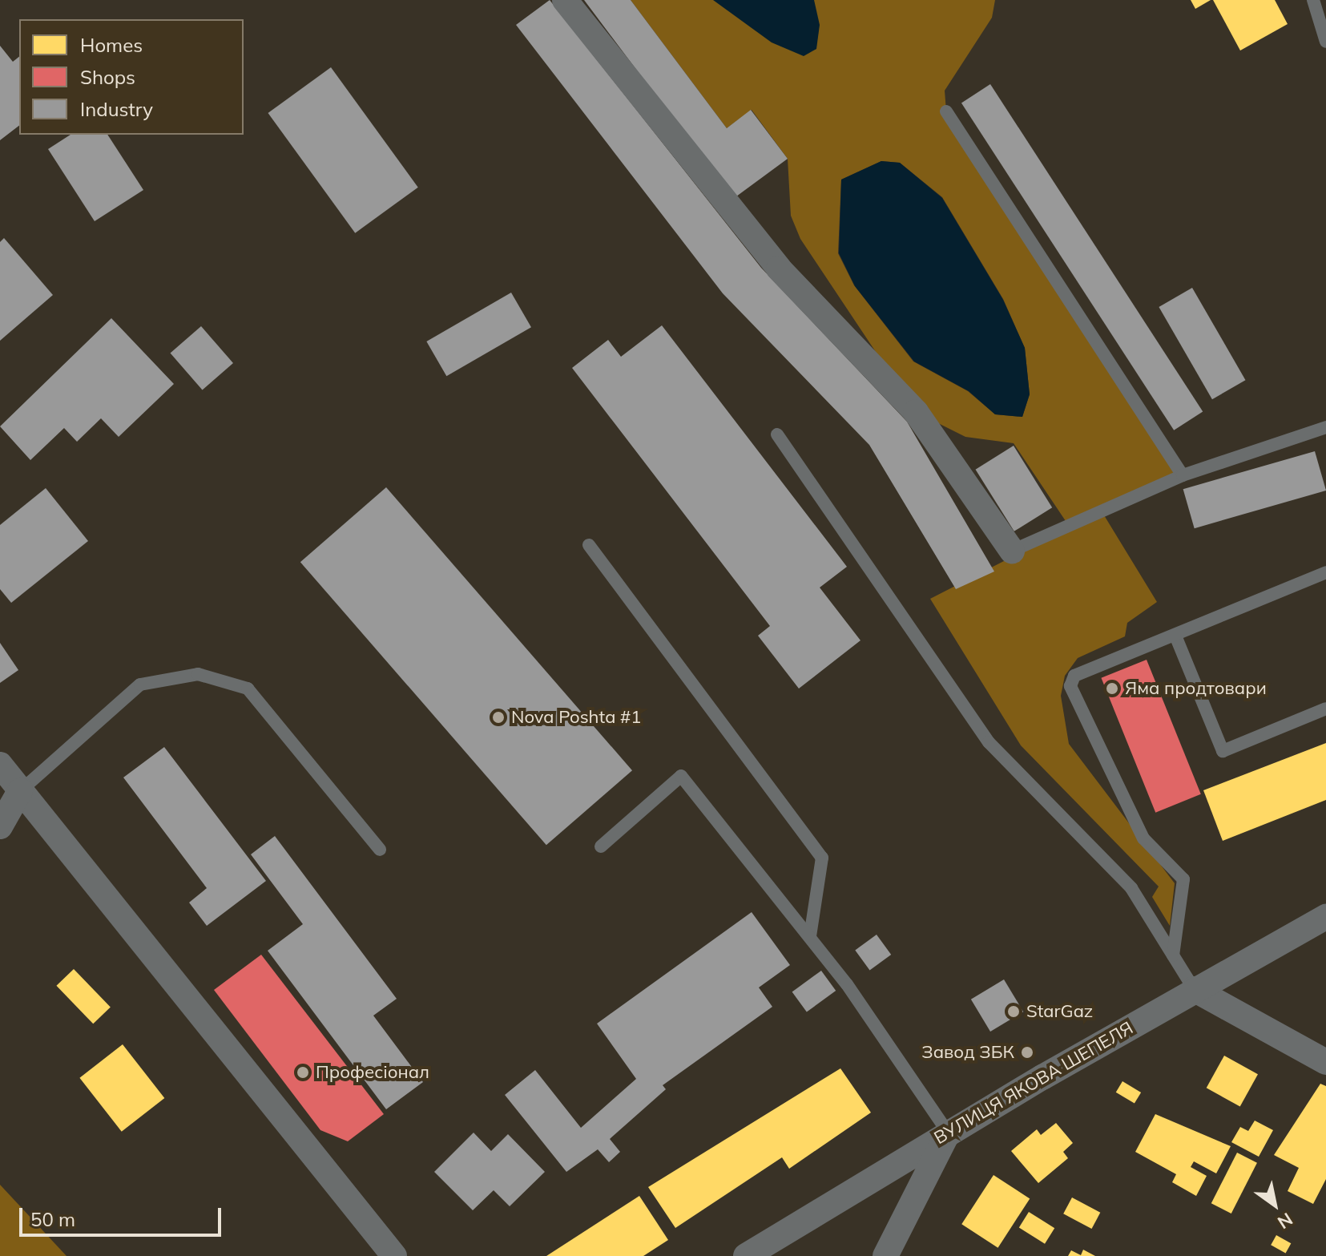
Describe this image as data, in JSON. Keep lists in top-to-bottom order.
{
  "streets": {
    "street": ["ВУЛИЦЯ ЯКОВА ШЕПЕЛЯ"]
  },
  "places": [
    "Яма продтовари",
    "Nova Poshta #1",
    "StarGaz",
    "Завод ЗБК",
    "Професіонал"
  ],
  "legend": ["Homes", "Shops", "Industry"],
  "scale_bar": "50 m",
  "north": "bottom right"
}
